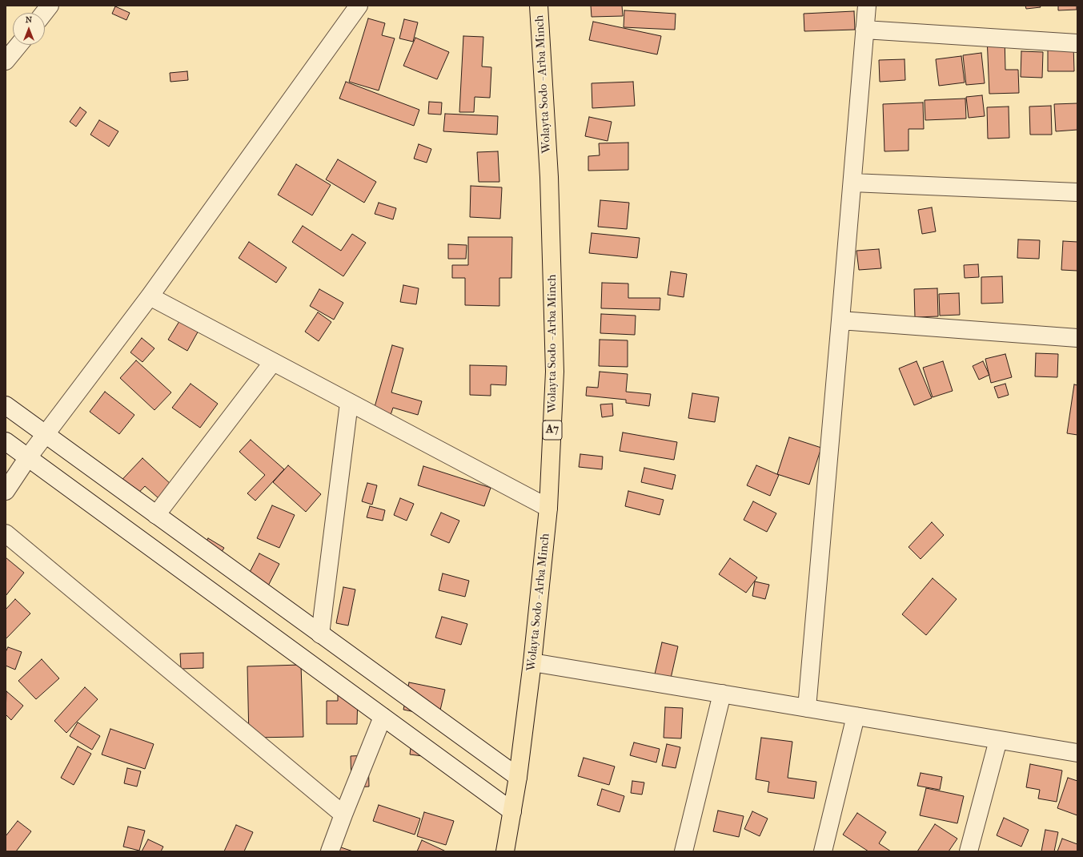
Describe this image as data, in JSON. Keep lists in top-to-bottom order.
{
  "streets": {
    "highway": ["Wolayta Sodo - Arba Minch", "A7"]
  },
  "north": "top"
}
